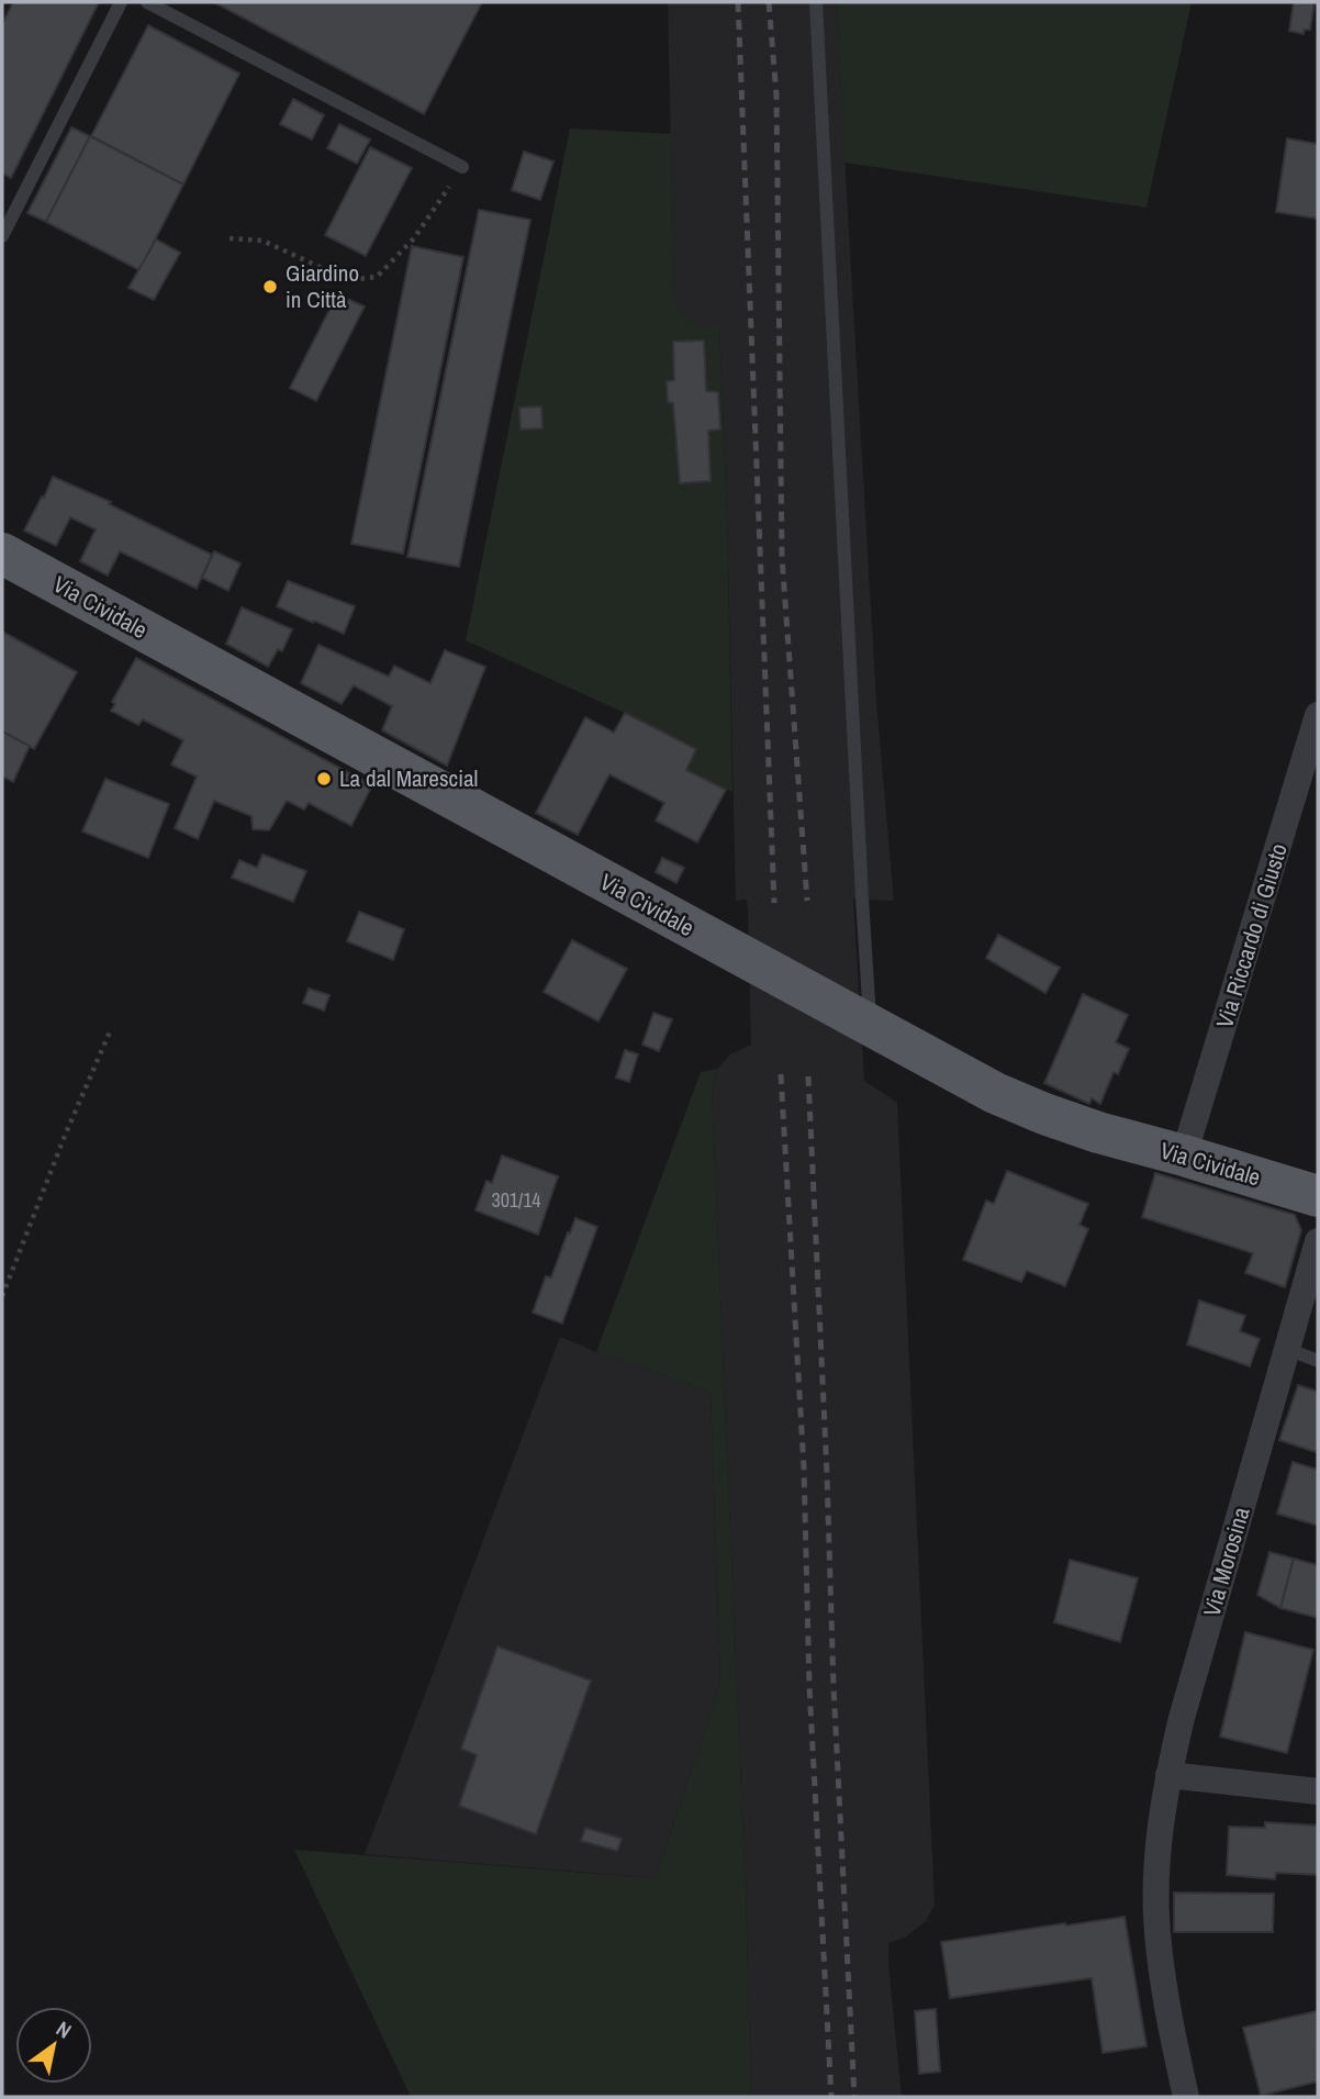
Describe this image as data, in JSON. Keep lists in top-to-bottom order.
{
  "streets": {
    "main road": ["Via Cividale"],
    "street": ["Via Riccardo di Giusto", "Via Morosina"]
  },
  "crossings": [
    ["Via Cividale", "Via Riccardo di Giusto"]
  ],
  "places": ["Giardino in Città", "La dal Marescial"],
  "house_numbers": ["301/14"],
  "north": "top right"
}
